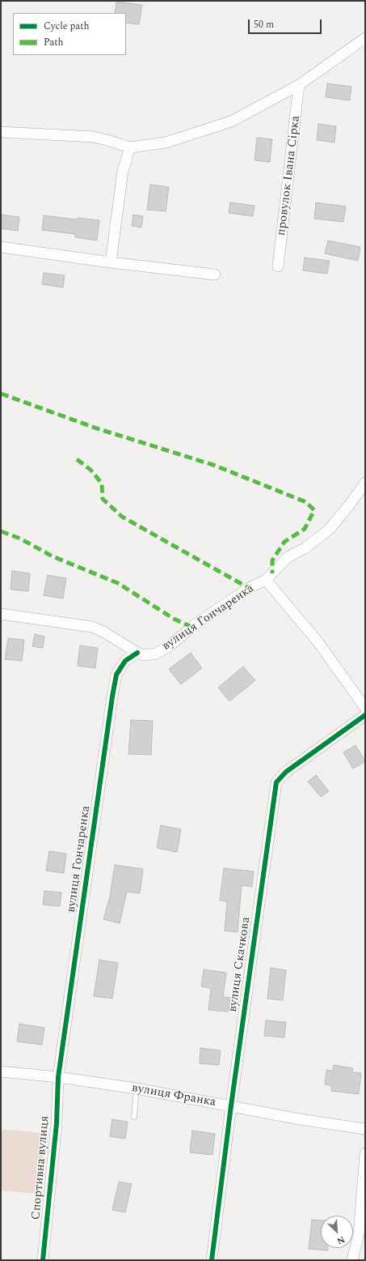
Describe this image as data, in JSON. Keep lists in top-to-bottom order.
{
  "streets": {
    "street": [
      "провулок Івана Сірка",
      "вулиця Гончаренка",
      "вулиця Скачкова",
      "вулиця Франка",
      "Спортивна вулиця"
    ]
  },
  "crossings": [
    ["вулиця Гончаренка", "вулиця Франка"],
    ["вулиця Гончаренка", "Спортивна вулиця"],
    ["вулиця Скачкова", "вулиця Франка"],
    ["вулиця Франка", "Спортивна вулиця"]
  ],
  "legend": ["Cycle path", "Path"],
  "scale_bar": "50 m",
  "north": "bottom right"
}
